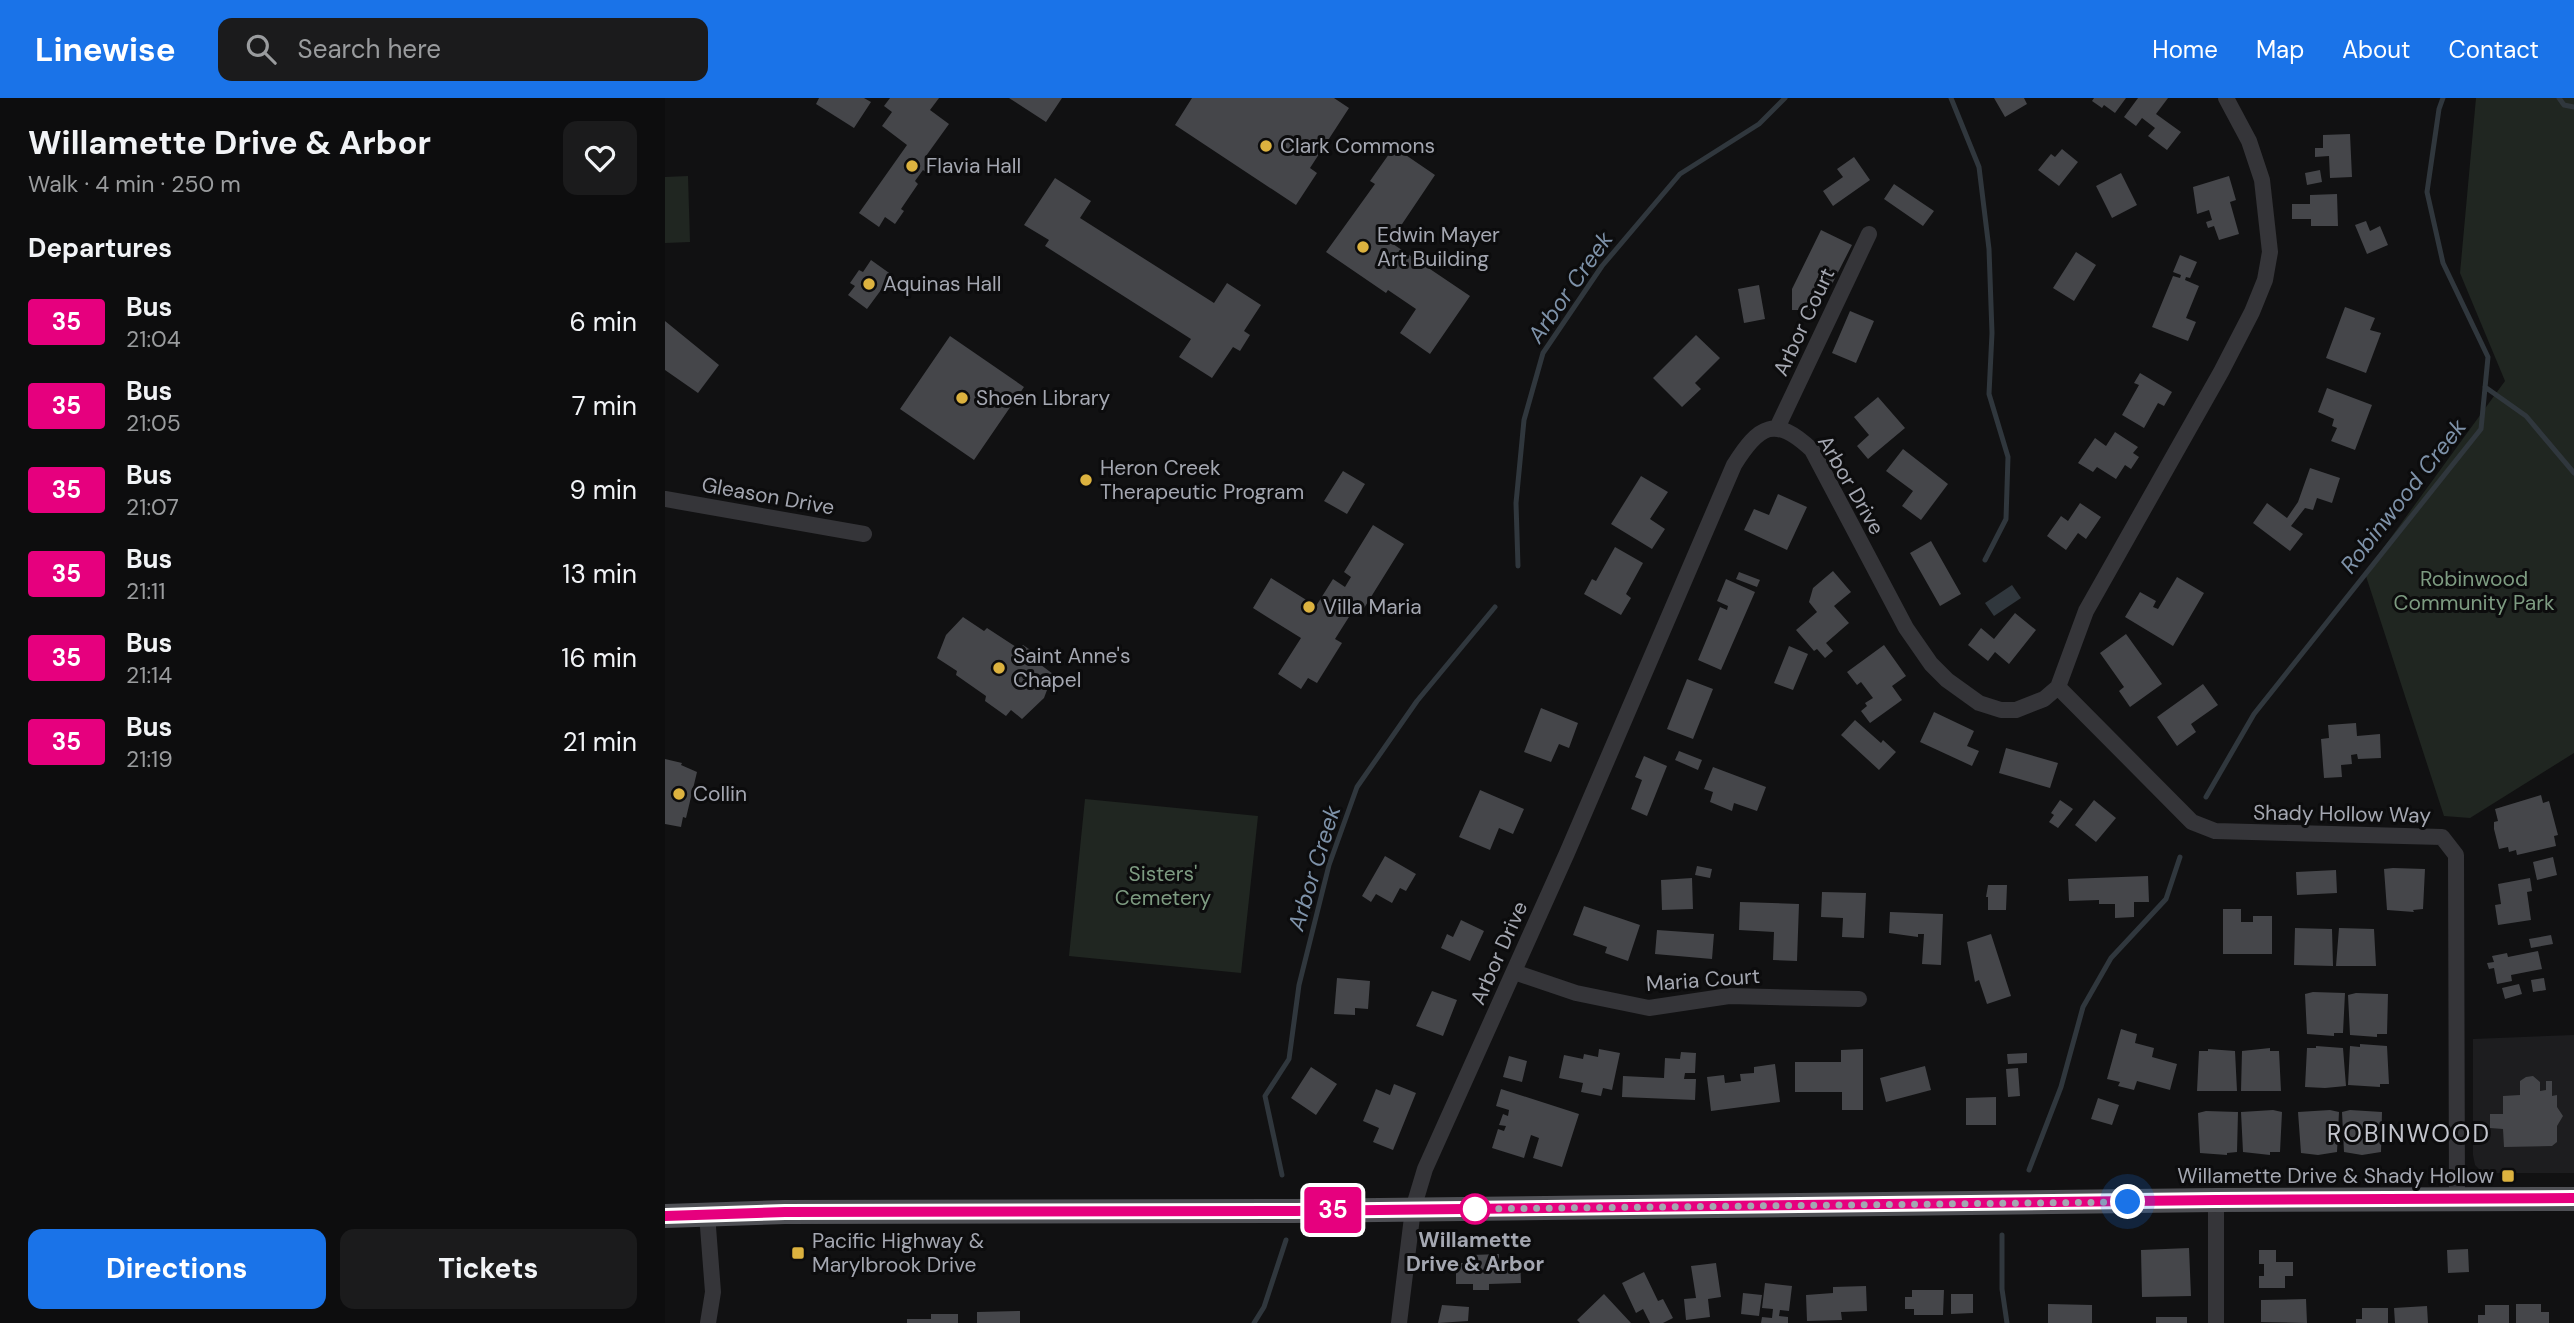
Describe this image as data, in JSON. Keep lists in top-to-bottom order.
{
  "streets": {
    "street": [
      "Arbor Court",
      "Arbor Drive",
      "Gleason Drive",
      "Shady Hollow Way",
      "Maria Court"
    ]
  },
  "crossings": [
    ["Arbor Court", "Arbor Drive"],
    ["Arbor Drive", "Shady Hollow Way"],
    ["Arbor Drive", "Maria Court"]
  ],
  "districts": ["ROBINWOOD"],
  "water": ["Arbor Creek", "Robinwood Creek"],
  "parks": ["Robinwood Community Park", "Sisters' Cemetery"],
  "places": {
    "other": [
      "Clark Commons",
      "Flavia Hall",
      "Edwin Mayer Art Building",
      "Aquinas Hall",
      "Shoen Library",
      "Heron Creek Therapeutic Program",
      "Villa Maria",
      "Saint Anne's Chapel",
      "Collin",
      "Willamette Drive & Arbor"
    ],
    "transit": ["Willamette Drive & Shady Hollow", "Pacific Highway & Marylbrook Drive"]
  },
  "lines": ["bus line 35"],
  "page": {
    "header": "Linewise",
    "search": "Search here",
    "nav": [
      "Home",
      "Map",
      "About",
      "Contact"
    ],
    "heading": [
      ["Willamette Drive & Arbor", "Walk · 4 min · 250 m"],
      "Departures"
    ],
    "on_map": "35",
    "list": [
      {
        "mark": "35",
        "name": "Bus",
        "note": "21:04",
        "value": "6 min"
      },
      {
        "mark": "35",
        "name": "Bus",
        "note": "21:05",
        "value": "7 min"
      },
      {
        "mark": "35",
        "name": "Bus",
        "note": "21:07",
        "value": "9 min"
      },
      {
        "mark": "35",
        "name": "Bus",
        "note": "21:11",
        "value": "13 min"
      },
      {
        "mark": "35",
        "name": "Bus",
        "note": "21:14",
        "value": "16 min"
      },
      {
        "mark": "35",
        "name": "Bus",
        "note": "21:19",
        "value": "21 min"
      }
    ],
    "buttons": ["Directions", "Tickets"]
  }
}
